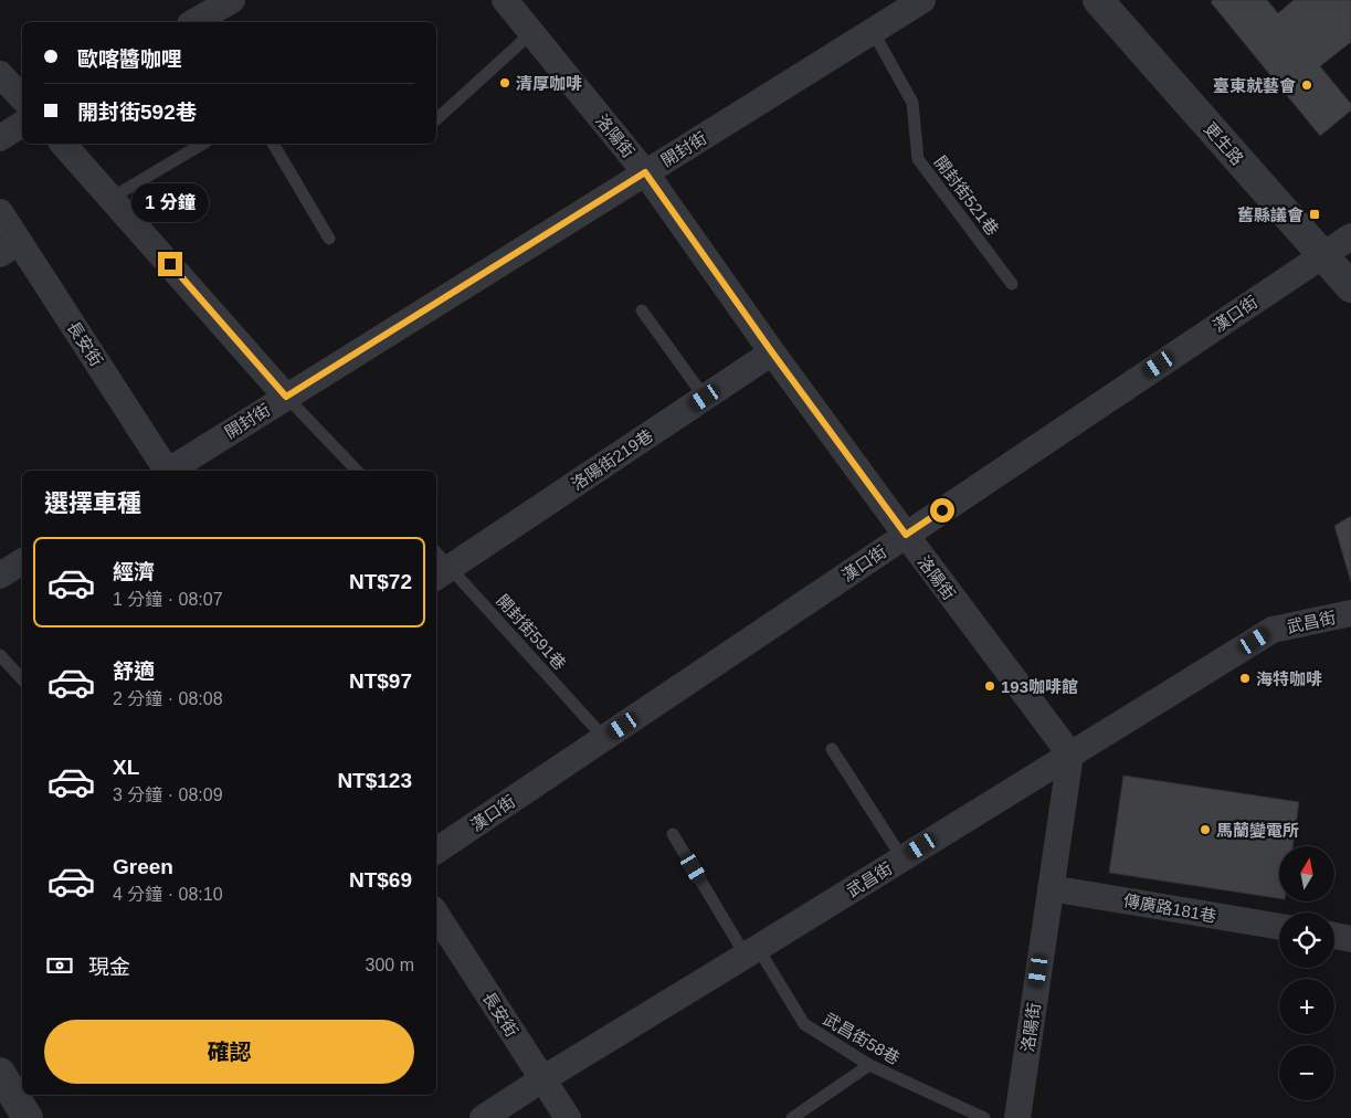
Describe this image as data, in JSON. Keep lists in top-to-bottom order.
{
  "streets": {
    "street": [
      "洛陽街",
      "更生路",
      "開封街",
      "漢口街",
      "長安街",
      "洛陽街219巷",
      "武昌街",
      "傳廣路181巷"
    ],
    "lane": ["開封街521巷", "開封街591巷", "武昌街58巷"]
  },
  "crossings": [
    ["洛陽街", "開封街"],
    ["洛陽街", "漢口街"],
    ["洛陽街", "洛陽街219巷"],
    ["洛陽街", "武昌街"],
    ["洛陽街", "傳廣路181巷"],
    ["更生路", "漢口街"],
    ["開封街", "開封街521巷"],
    ["漢口街", "開封街591巷"],
    ["長安街", "武昌街"],
    ["洛陽街219巷", "開封街591巷"],
    ["武昌街", "武昌街58巷"]
  ],
  "places": {
    "other": [
      "清厚咖啡",
      "臺東就藝會",
      "海特咖啡",
      "193咖啡館",
      "馬蘭變電所"
    ],
    "transit": ["舊縣議會"]
  },
  "north": "top",
  "page": {
    "banner": ["歐喀醬咖哩", "開封街592巷"],
    "bubble": "1 分鐘",
    "heading": "選擇車種",
    "list": [
      {
        "name": "經濟",
        "note": "1 分鐘 · 08:07",
        "value": "NT$72"
      },
      {
        "name": "舒適",
        "note": "2 分鐘 · 08:08",
        "value": "NT$97"
      },
      {
        "name": "XL",
        "note": "3 分鐘 · 08:09",
        "value": "NT$123"
      },
      {
        "name": "Green",
        "note": "4 分鐘 · 08:10",
        "value": "NT$69"
      }
    ],
    "map_buttons": ["+", "−"],
    "pay": ["現金", "300 m"],
    "buttons": "確認"
  }
}
